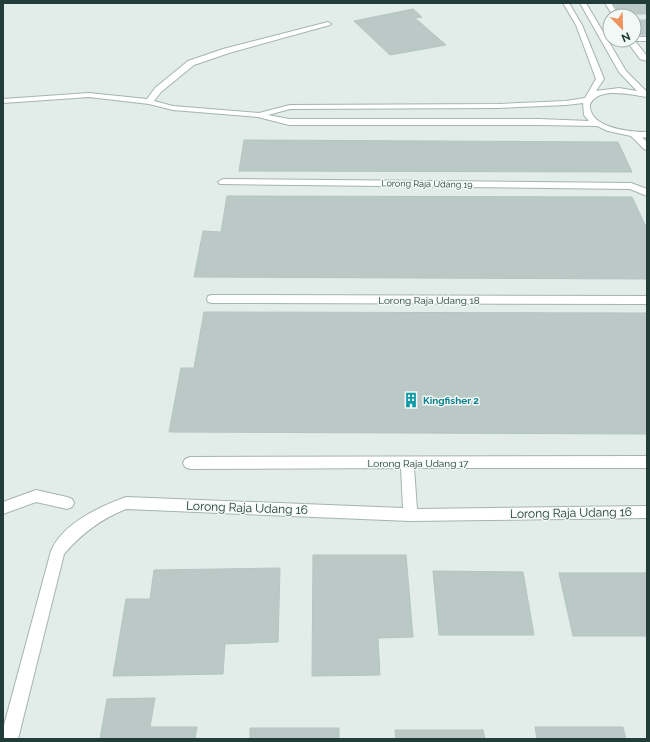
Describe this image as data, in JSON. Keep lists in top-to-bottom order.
{
  "streets": {
    "street": [
      "Lorong Raja Udang 19",
      "Lorong Raja Udang 18",
      "Lorong Raja Udang 17",
      "Lorong Raja Udang 16"
    ]
  },
  "places": {
    "building": ["Kingfisher 2"]
  },
  "north": "bottom right"
}
